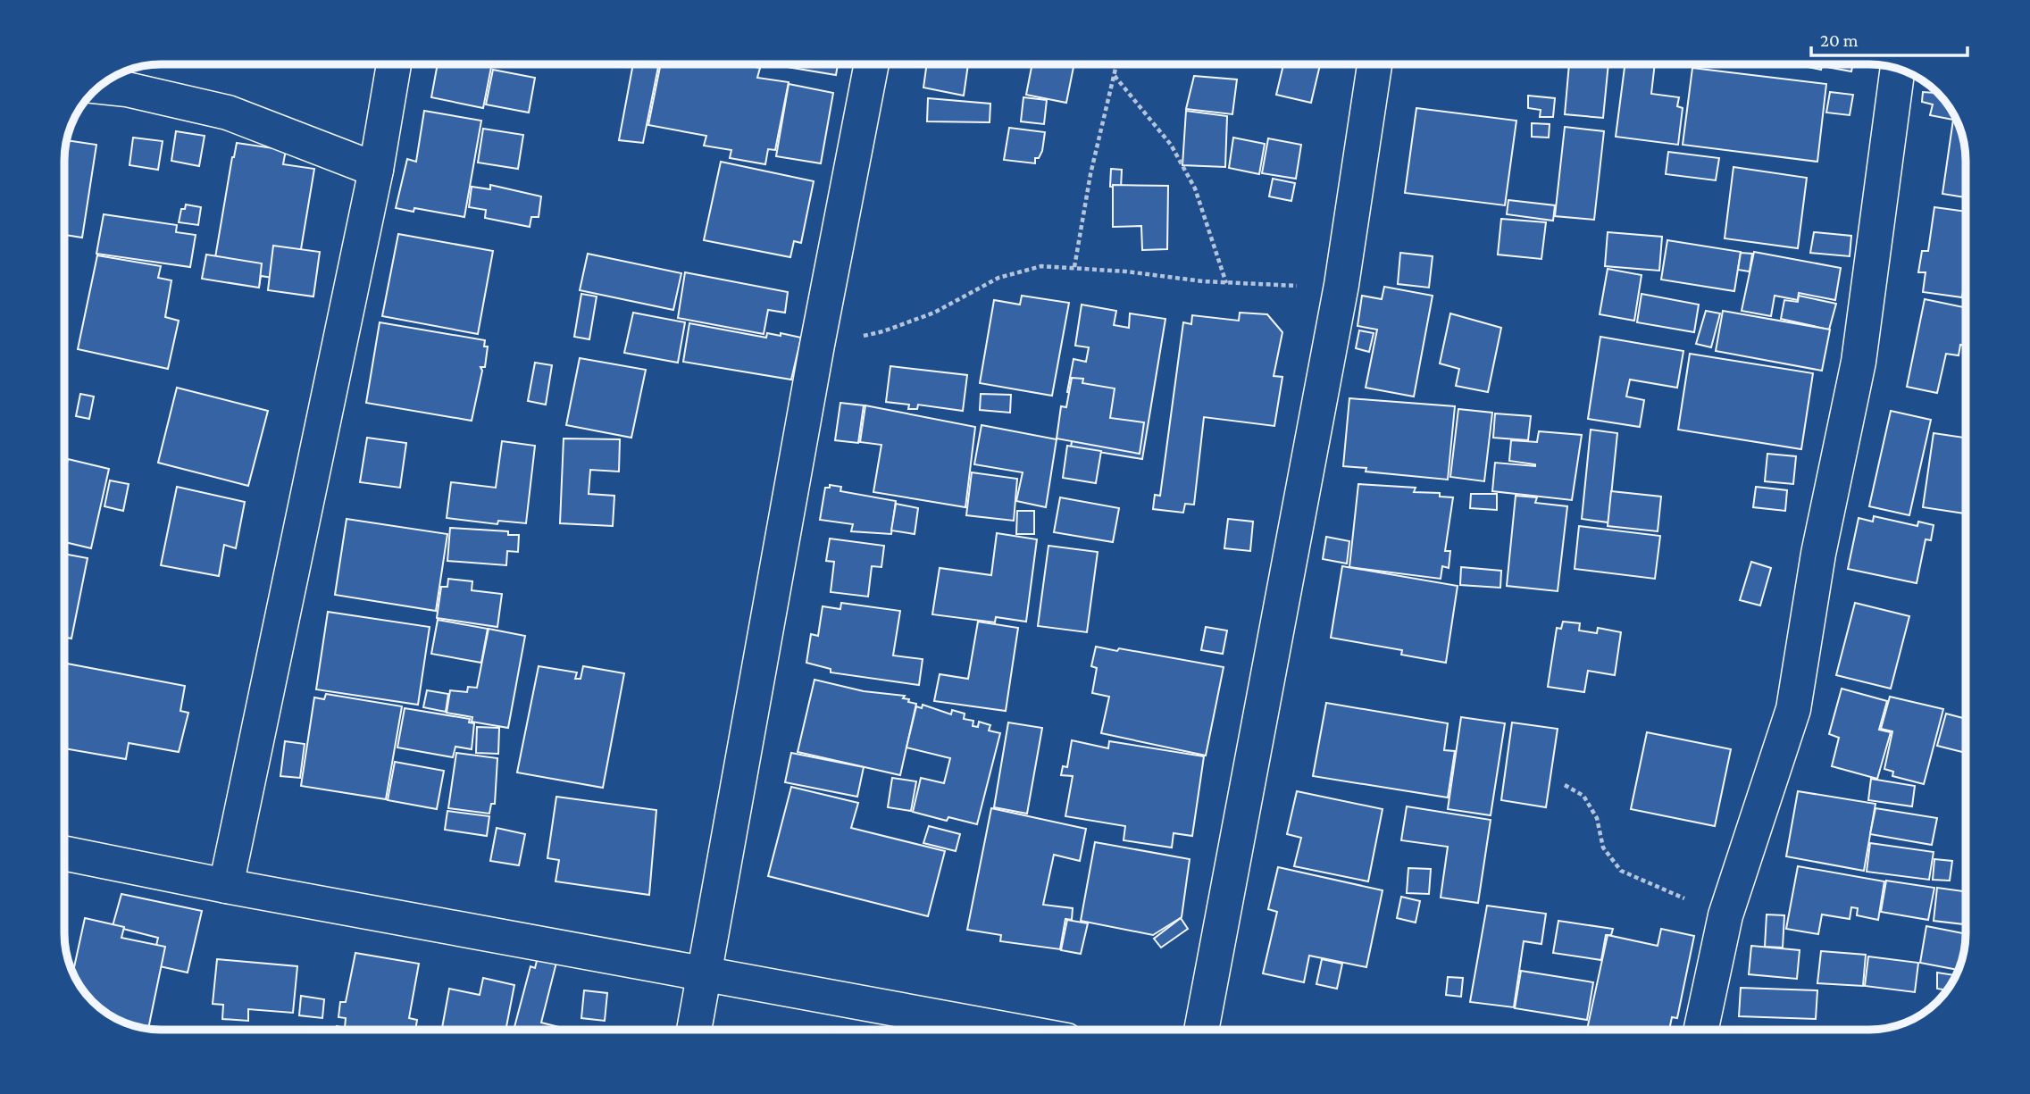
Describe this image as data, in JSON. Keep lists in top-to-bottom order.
{
  "scale_bar": "20 m"
}
